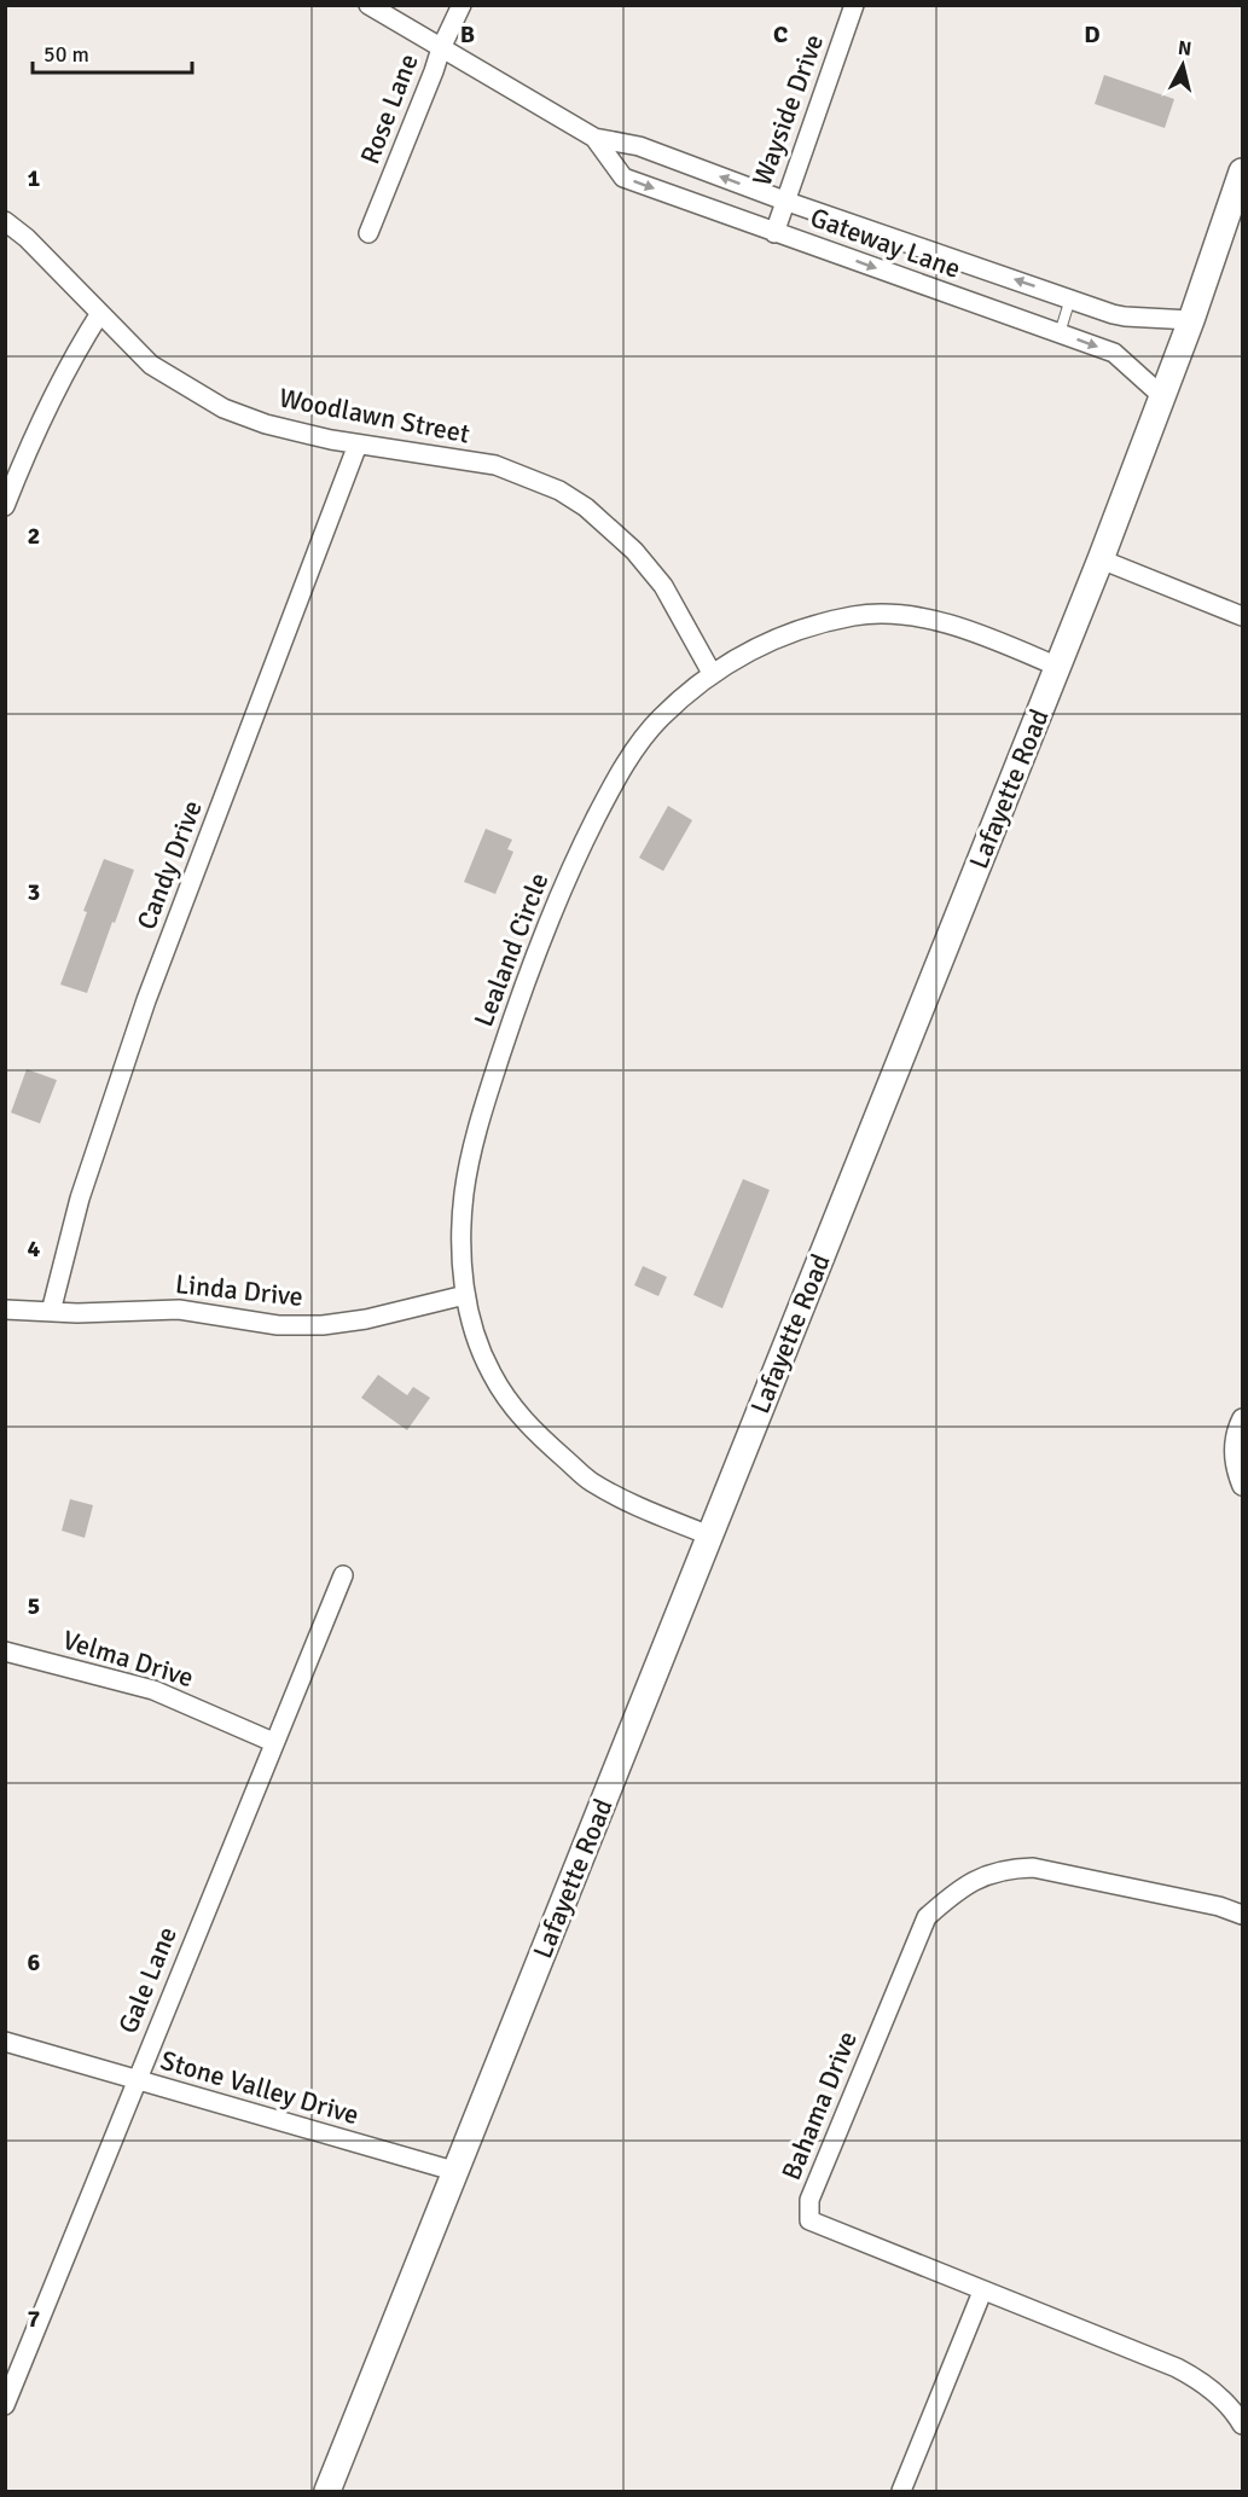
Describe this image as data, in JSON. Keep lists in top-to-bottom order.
{
  "streets": {
    "main road": ["Lafayette Road"],
    "street": [
      "Rose Lane",
      "Wayside Drive",
      "Gateway Lane",
      "Woodlawn Street",
      "Candy Drive",
      "Lealand Circle",
      "Linda Drive",
      "Velma Drive",
      "Gale Lane",
      "Stone Valley Drive",
      "Bahama Drive"
    ]
  },
  "crossings": [
    ["Rose Lane", "Gateway Lane"],
    ["Wayside Drive", "Gateway Lane"],
    ["Gateway Lane", "Lafayette Road"],
    ["Woodlawn Street", "Candy Drive"],
    ["Woodlawn Street", "Lealand Circle"],
    ["Lafayette Road", "Lealand Circle"],
    ["Lafayette Road", "Stone Valley Drive"],
    ["Candy Drive", "Linda Drive"],
    ["Lealand Circle", "Linda Drive"],
    ["Velma Drive", "Gale Lane"],
    ["Gale Lane", "Stone Valley Drive"]
  ],
  "scale_bar": "50 m",
  "north": "top",
  "grid": {
    "columns": ["B", "C", "D"],
    "rows": [
      "1",
      "2",
      "3",
      "4",
      "5",
      "6",
      "7"
    ]
  }
}
